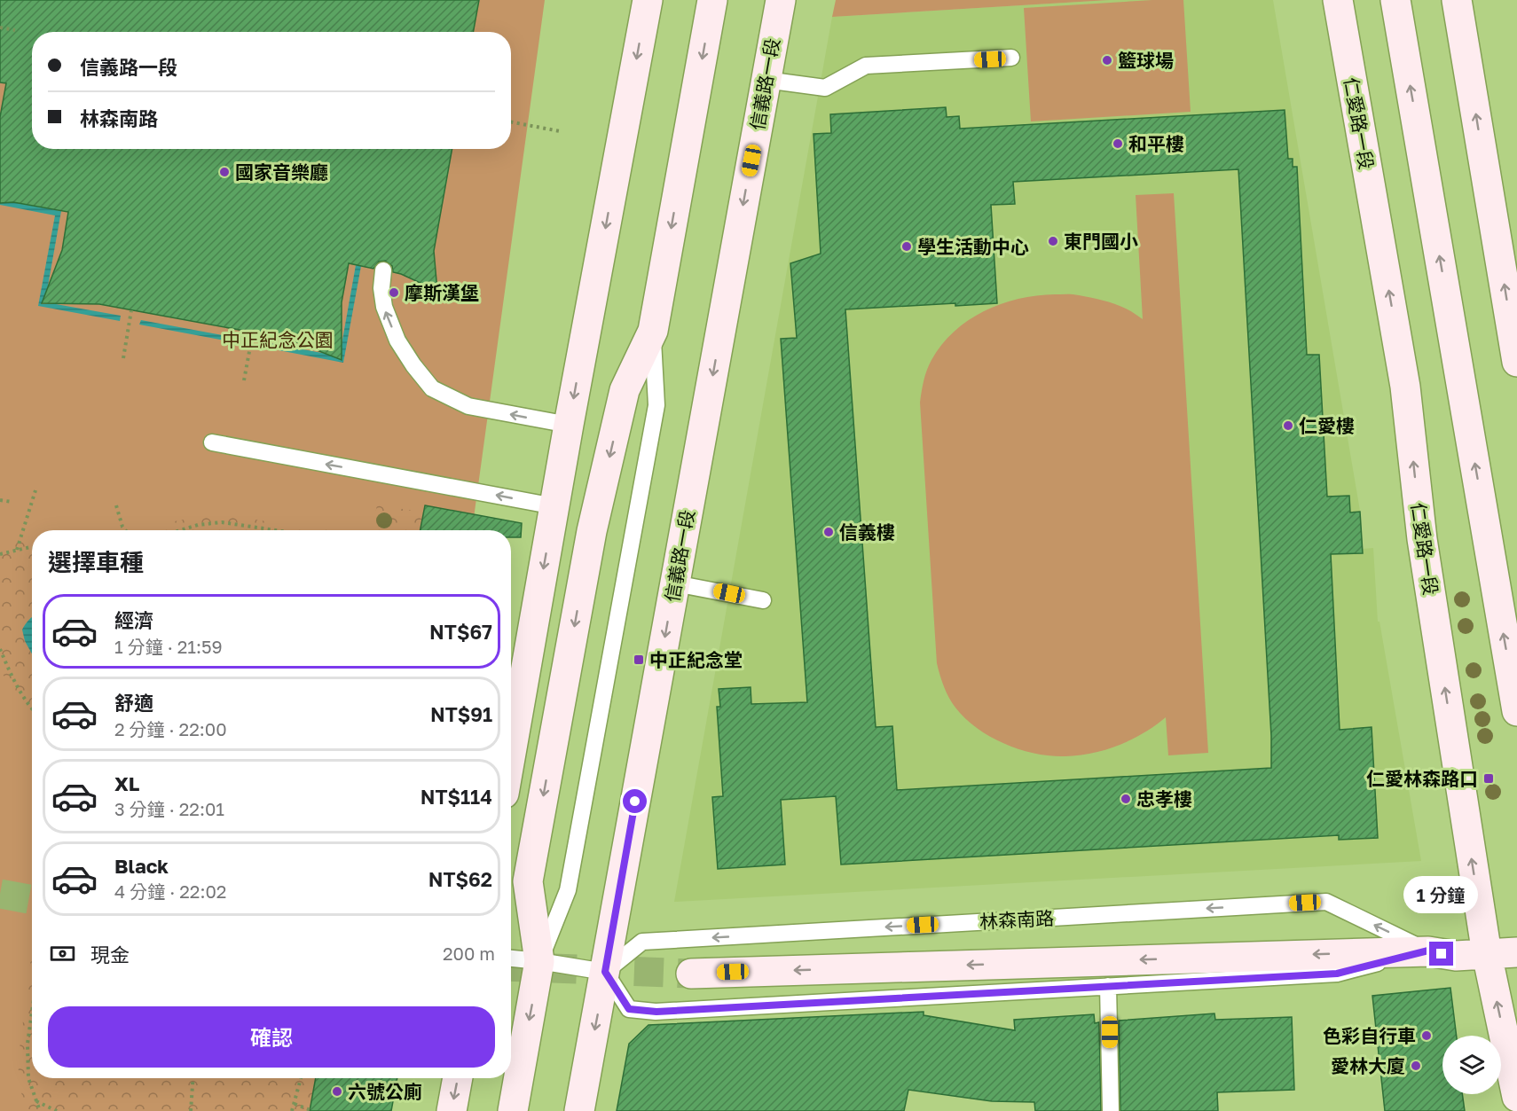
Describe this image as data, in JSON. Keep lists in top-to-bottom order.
{
  "streets": {
    "main road": ["信義路一段", "仁愛路一段", "林森南路"]
  },
  "crossings": [
    ["信義路一段", "林森南路"],
    ["仁愛路一段", "林森南路"]
  ],
  "one_way": ["林森南路"],
  "parks": ["中正紀念公園"],
  "places": {
    "other": [
      "籃球場",
      "和平樓",
      "國家音樂廳",
      "東門國小",
      "學生活動中心",
      "摩斯漢堡",
      "仁愛樓",
      "信義樓",
      "忠孝樓",
      "色彩自行車",
      "愛林大廈",
      "六號公廁"
    ],
    "transit": ["中正紀念堂", "仁愛林森路口"]
  },
  "page": {
    "banner": ["信義路一段", "林森南路"],
    "heading": "選擇車種",
    "list": [
      {
        "name": "經濟",
        "note": "1 分鐘 · 21:59",
        "value": "NT$67"
      },
      {
        "name": "舒適",
        "note": "2 分鐘 · 22:00",
        "value": "NT$91"
      },
      {
        "name": "XL",
        "note": "3 分鐘 · 22:01",
        "value": "NT$114"
      },
      {
        "name": "Black",
        "note": "4 分鐘 · 22:02",
        "value": "NT$62"
      }
    ],
    "bubble": "1 分鐘",
    "pay": ["現金", "200 m"],
    "buttons": "確認"
  }
}
